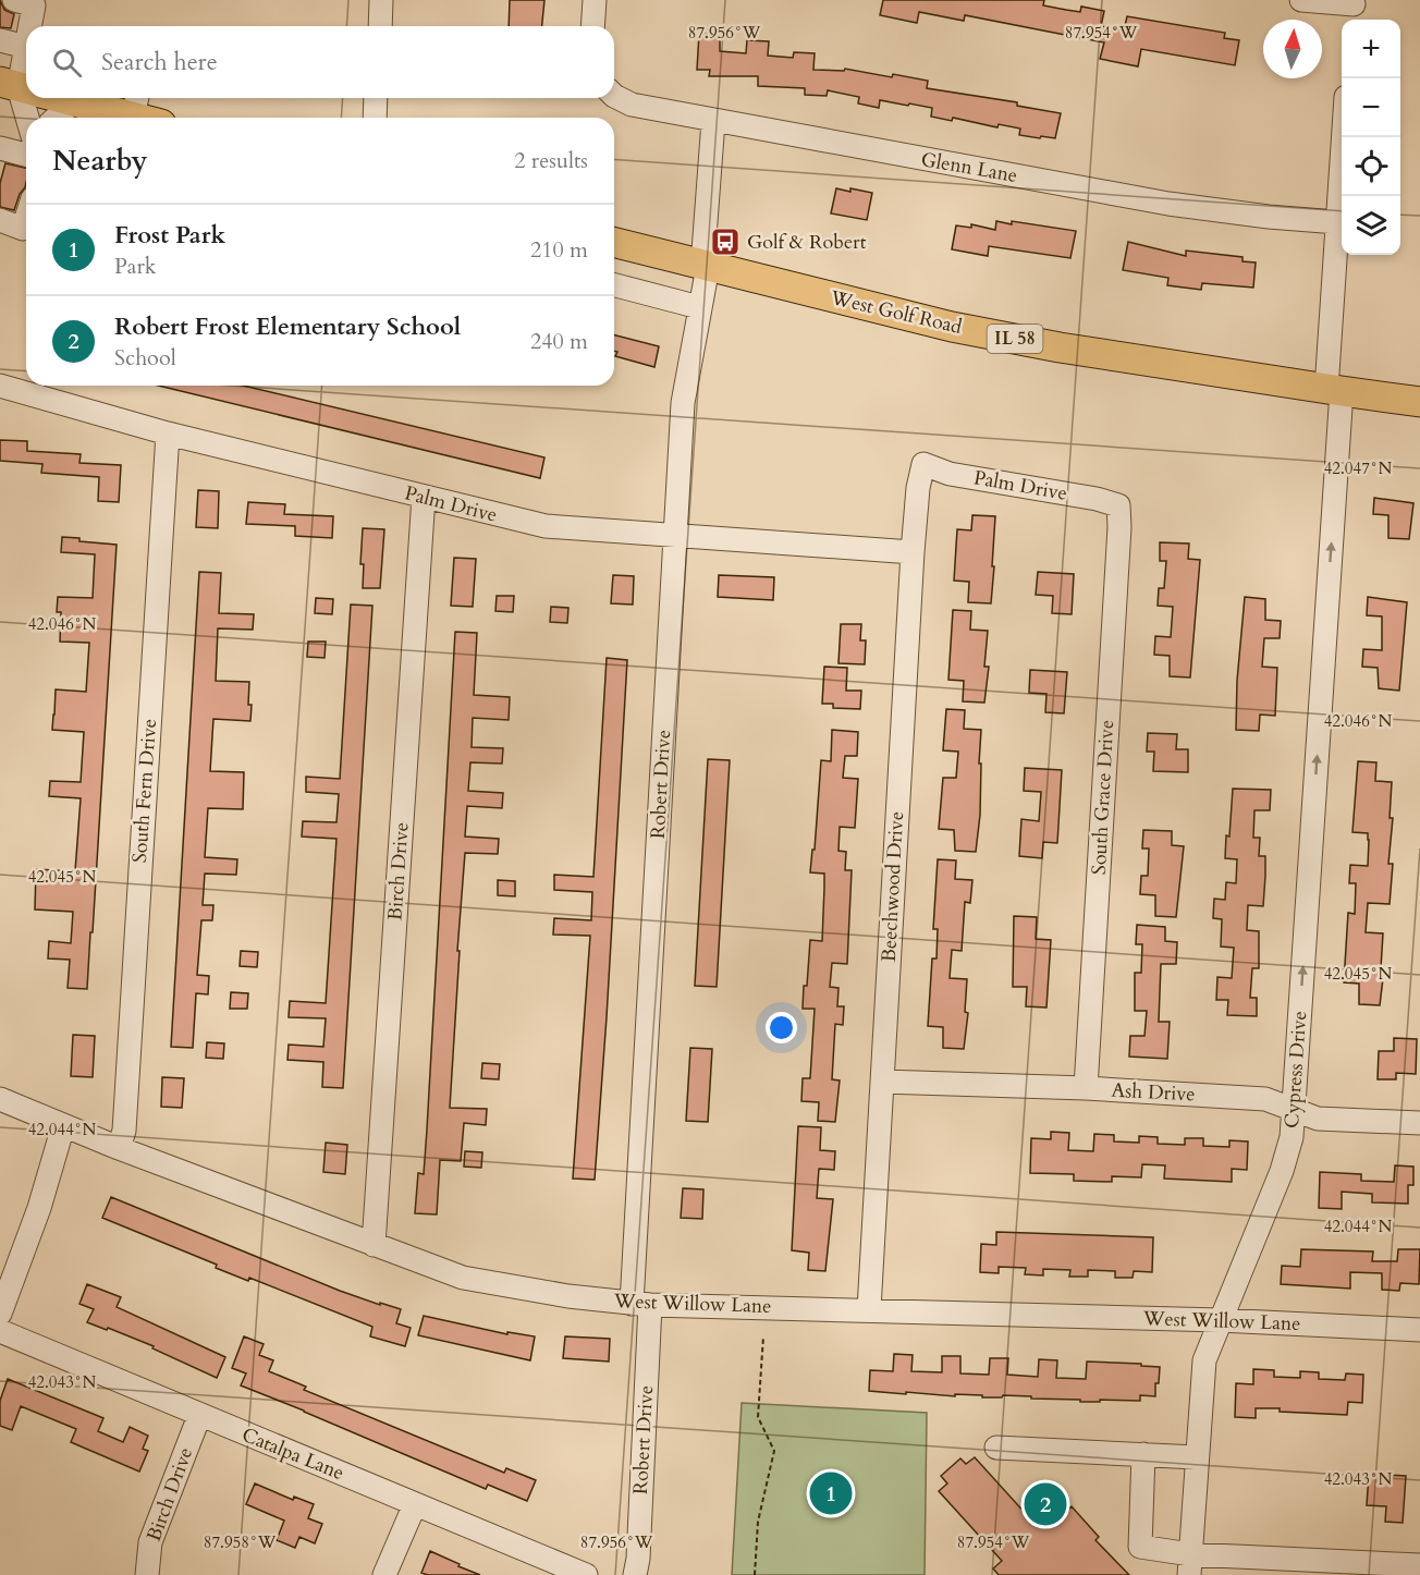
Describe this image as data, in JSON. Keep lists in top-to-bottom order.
{
  "streets": {
    "main road": ["West Golf Road", "IL 58"],
    "street": [
      "Glenn Lane",
      "Palm Drive",
      "Robert Drive",
      "South Fern Drive",
      "South Grace Drive",
      "Birch Drive",
      "Beechwood Drive",
      "Cypress Drive",
      "Ash Drive",
      "West Willow Lane",
      "Catalpa Lane"
    ]
  },
  "crossings": [
    ["Glenn Lane", "Robert Drive"],
    ["Glenn Lane", "Cypress Drive"],
    ["West Golf Road", "Robert Drive"],
    ["West Golf Road", "Cypress Drive"],
    ["Palm Drive", "Robert Drive"],
    ["Palm Drive", "South Fern Drive"],
    ["Palm Drive", "South Grace Drive"],
    ["Palm Drive", "Birch Drive"],
    ["Palm Drive", "Beechwood Drive"],
    ["Robert Drive", "West Willow Lane"],
    ["South Fern Drive", "West Willow Lane"],
    ["South Grace Drive", "Ash Drive"],
    ["Birch Drive", "West Willow Lane"],
    ["Birch Drive", "Catalpa Lane"],
    ["Beechwood Drive", "Ash Drive"],
    ["Beechwood Drive", "West Willow Lane"],
    ["Cypress Drive", "Ash Drive"],
    ["Cypress Drive", "West Willow Lane"]
  ],
  "one_way": ["Cypress Drive"],
  "places": {
    "bus stop": ["Golf & Robert"]
  },
  "north": "top",
  "page": {
    "map_buttons": ["+", "−"],
    "search": "Search here",
    "heading": ["Nearby", "2 results"],
    "list": [
      {
        "mark": "1",
        "name": "Frost Park",
        "note": "Park",
        "value": "210 m"
      },
      {
        "mark": "2",
        "name": "Robert Frost Elementary School",
        "note": "School",
        "value": "240 m"
      }
    ],
    "pins": ["1", "2"]
  },
  "coordinates": [
    "87.956°W",
    "87.954°W",
    "42.047°N",
    "42.046°N",
    "42.045°N",
    "42.044°N",
    "42.043°N",
    "87.958°W"
  ]
}
